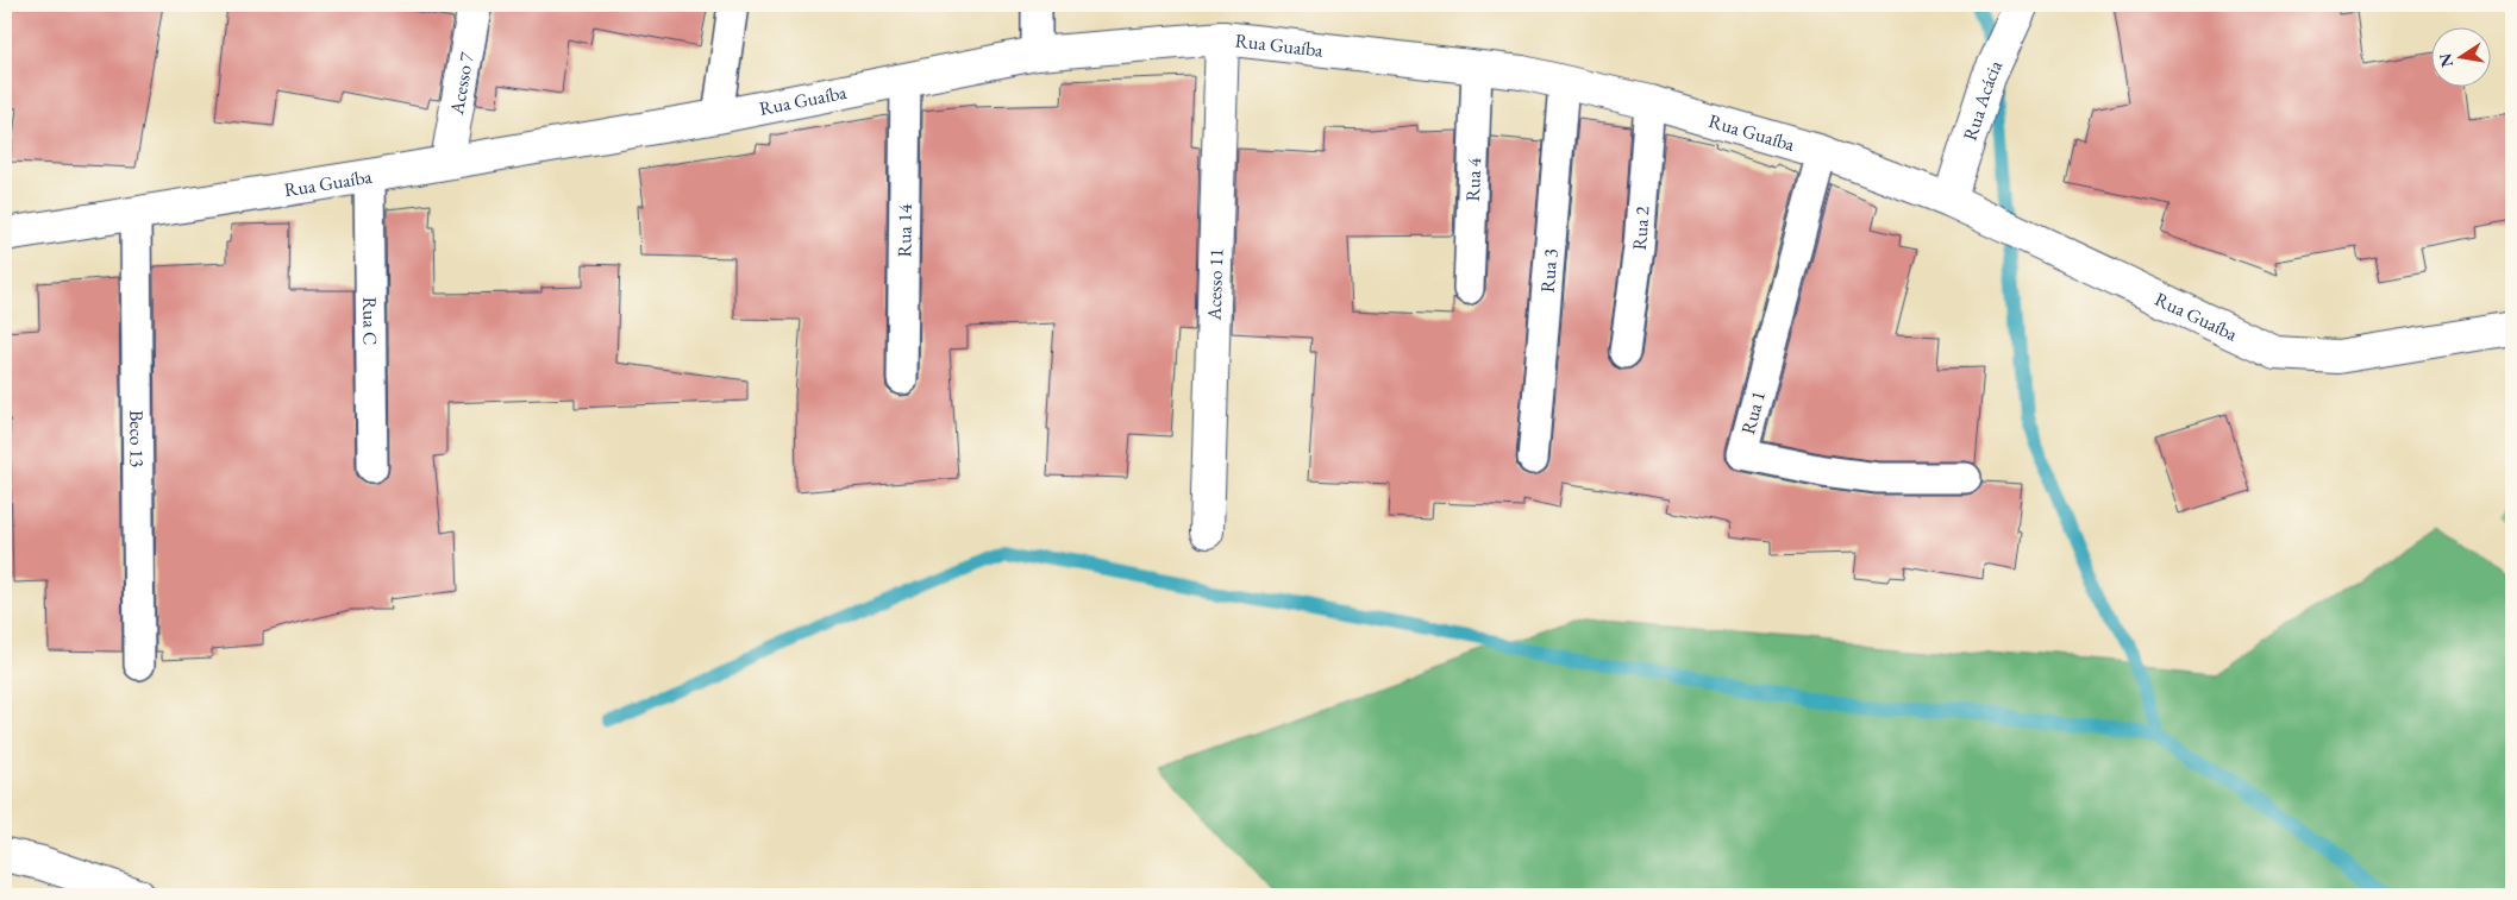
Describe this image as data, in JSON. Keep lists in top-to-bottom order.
{
  "streets": {
    "street": [
      "Rua Guaíba",
      "Acesso 7",
      "Rua Acácia",
      "Acesso 11"
    ],
    "lane": [
      "Rua 4",
      "Rua 2",
      "Rua 14",
      "Rua 3",
      "Rua C",
      "Rua 1",
      "Beco 13"
    ]
  },
  "crossings": [
    ["Rua Guaíba", "Acesso 7"],
    ["Rua Guaíba", "Rua Acácia"],
    ["Rua Guaíba", "Rua 4"],
    ["Rua Guaíba", "Rua 2"],
    ["Rua Guaíba", "Rua 14"],
    ["Rua Guaíba", "Rua 3"],
    ["Rua Guaíba", "Acesso 11"],
    ["Rua Guaíba", "Rua C"],
    ["Rua Guaíba", "Rua 1"],
    ["Rua Guaíba", "Beco 13"]
  ],
  "north": "left"
}
